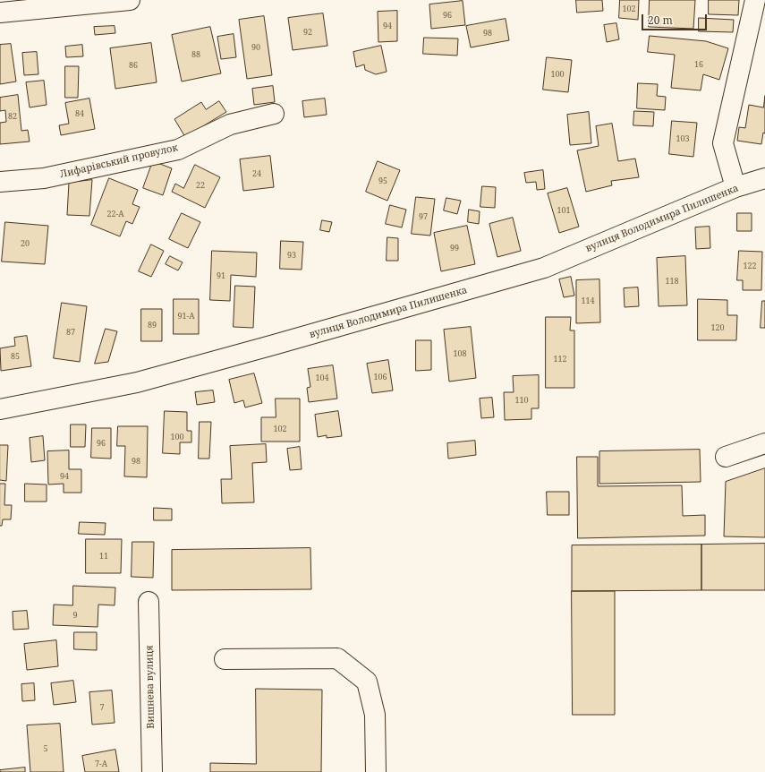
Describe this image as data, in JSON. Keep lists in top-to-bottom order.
{
  "streets": {
    "street": ["Лифарівський провулок", "вулиця Володимира Пилишенка", "Вишнева вулиця"]
  },
  "house_numbers": [
    "102",
    "96",
    "94",
    "92",
    "98",
    "90",
    "88",
    "16",
    "86",
    "100",
    "84",
    "82",
    "103",
    "24",
    "95",
    "22",
    "101",
    "22-А",
    "97",
    "20",
    "99",
    "93",
    "122",
    "91",
    "118",
    "114",
    "91-А",
    "89",
    "120",
    "87",
    "108",
    "85",
    "112",
    "106",
    "104",
    "110",
    "102",
    "100",
    "96",
    "98",
    "94",
    "11",
    "9",
    "7",
    "5",
    "7-А"
  ],
  "scale_bar": "20 m"
}
